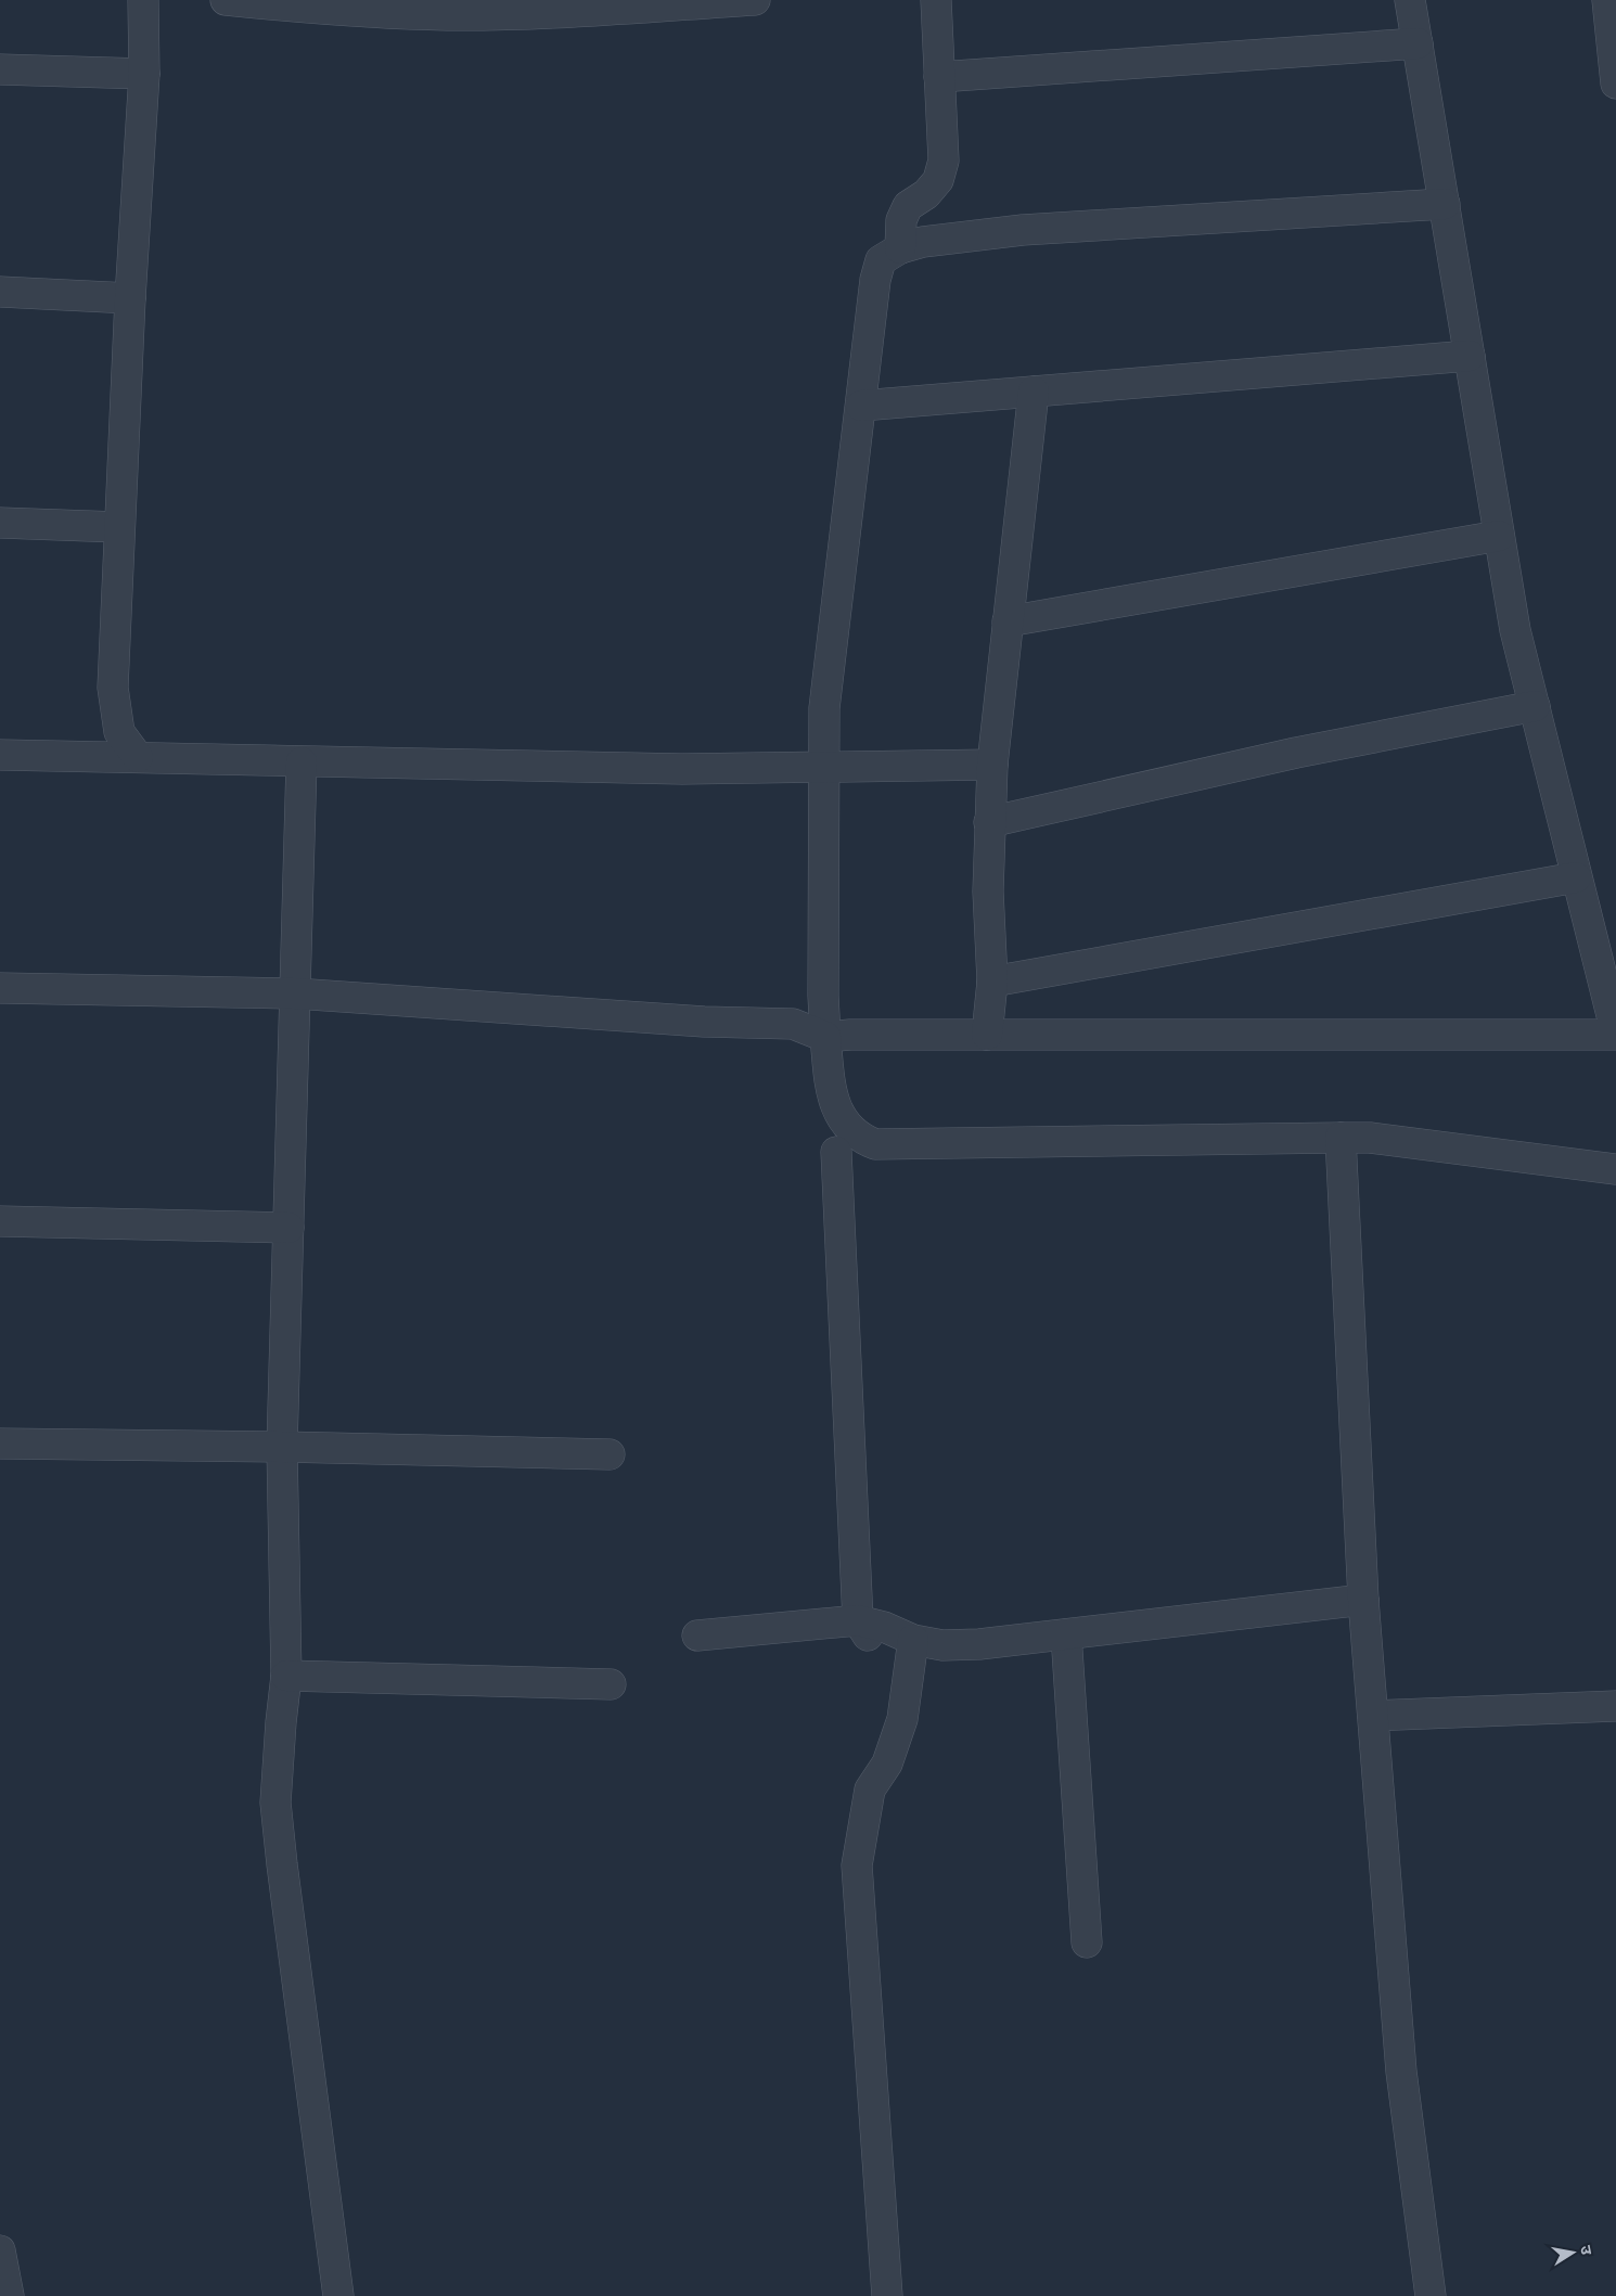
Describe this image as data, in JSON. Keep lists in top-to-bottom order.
{
  "north": "right"
}
